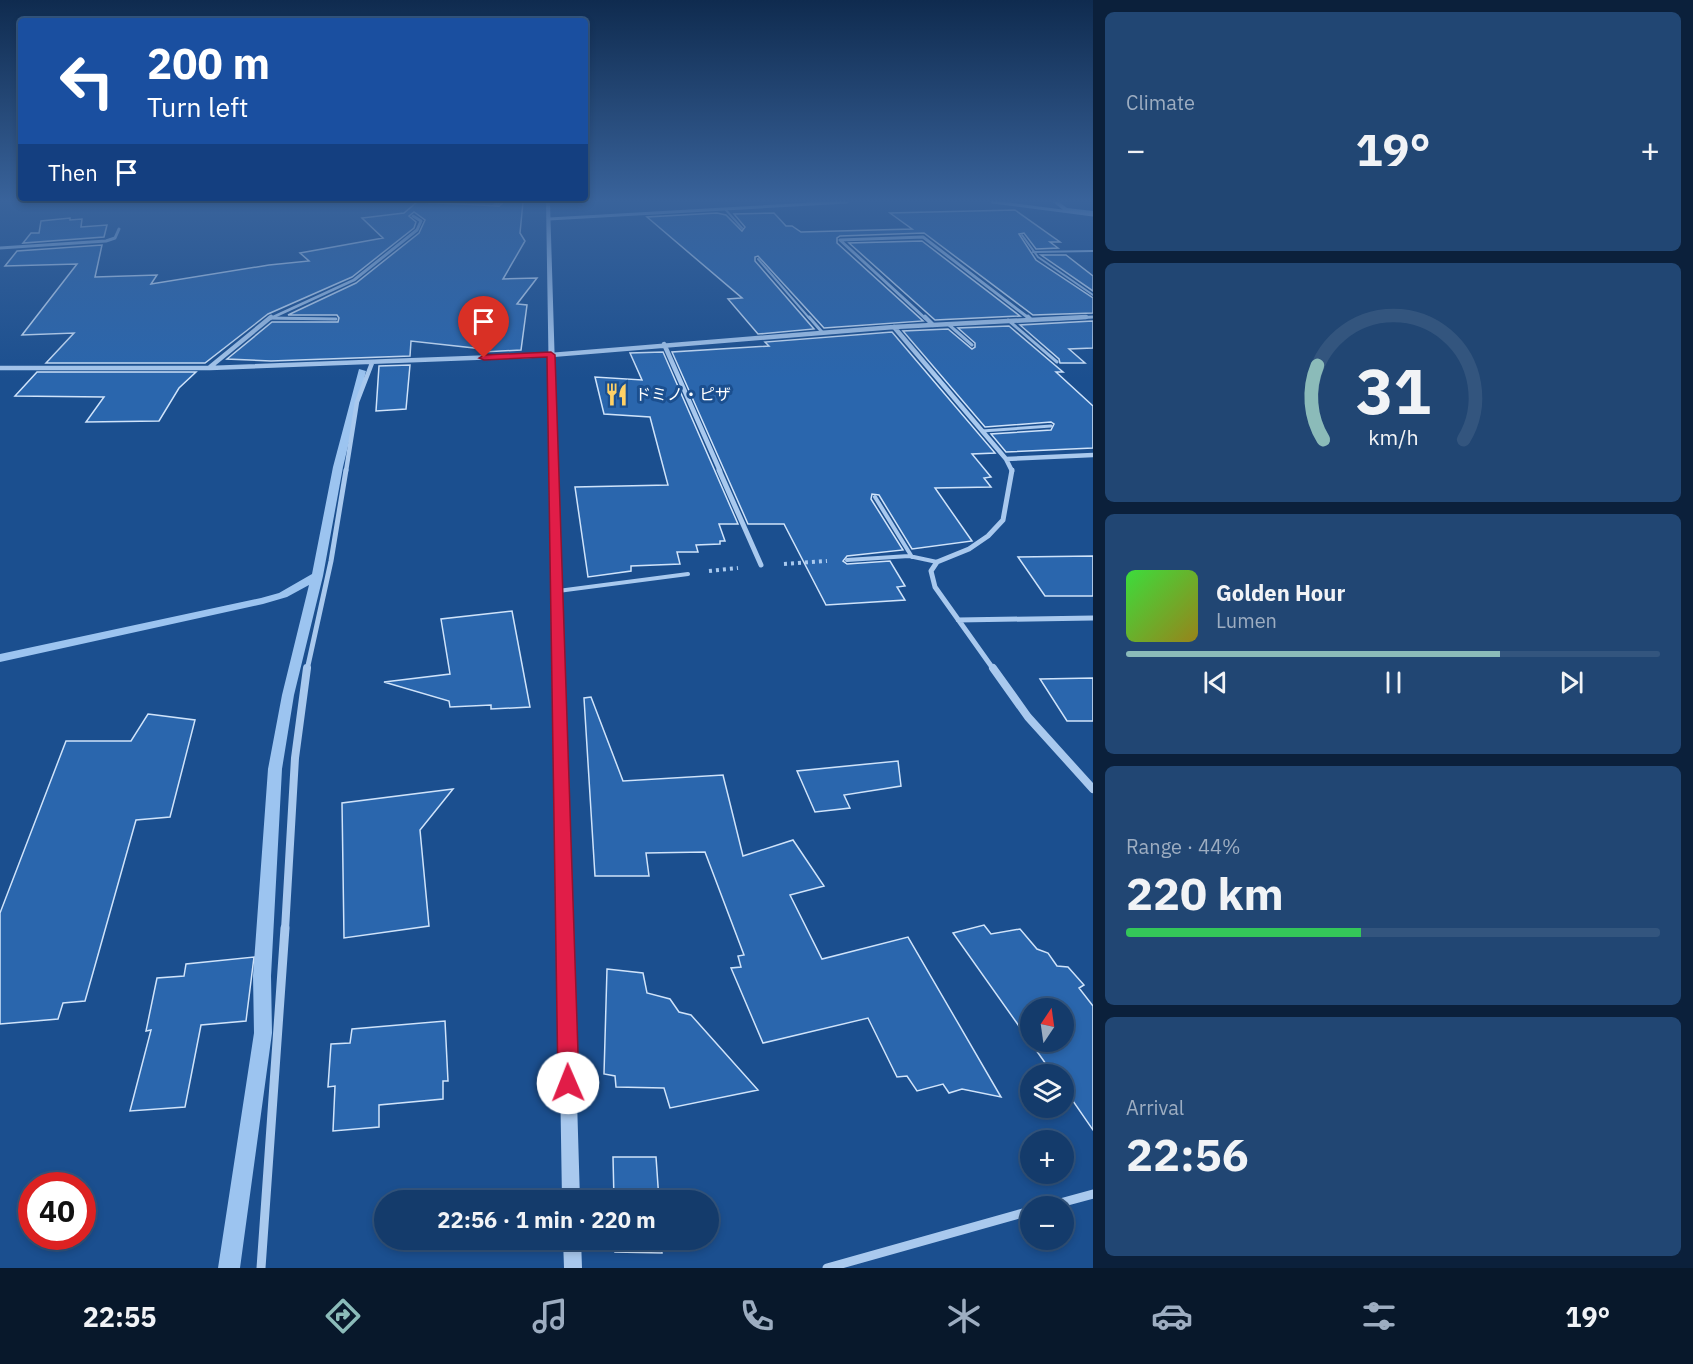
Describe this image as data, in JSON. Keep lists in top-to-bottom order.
{
  "places": {
    "restaurant": ["ドミノ・ピザ"]
  },
  "north": "top",
  "page": {
    "tile": [
      "Climate",
      ["Range · 44%", "220 km"],
      ["Arrival", "22:56"]
    ],
    "turn": ["200 m", "Turn left"],
    "heat": ["−", "19°", "+"],
    "then": "Then",
    "song": ["Golden Hour", "Lumen"],
    "map_buttons": ["+", "−"],
    "limit": "40",
    "trip": "22:56 · 1 min · 220 m",
    "tabs": ["22:55", "19°"],
    "gauge": ["31", "km/h"]
  }
}
